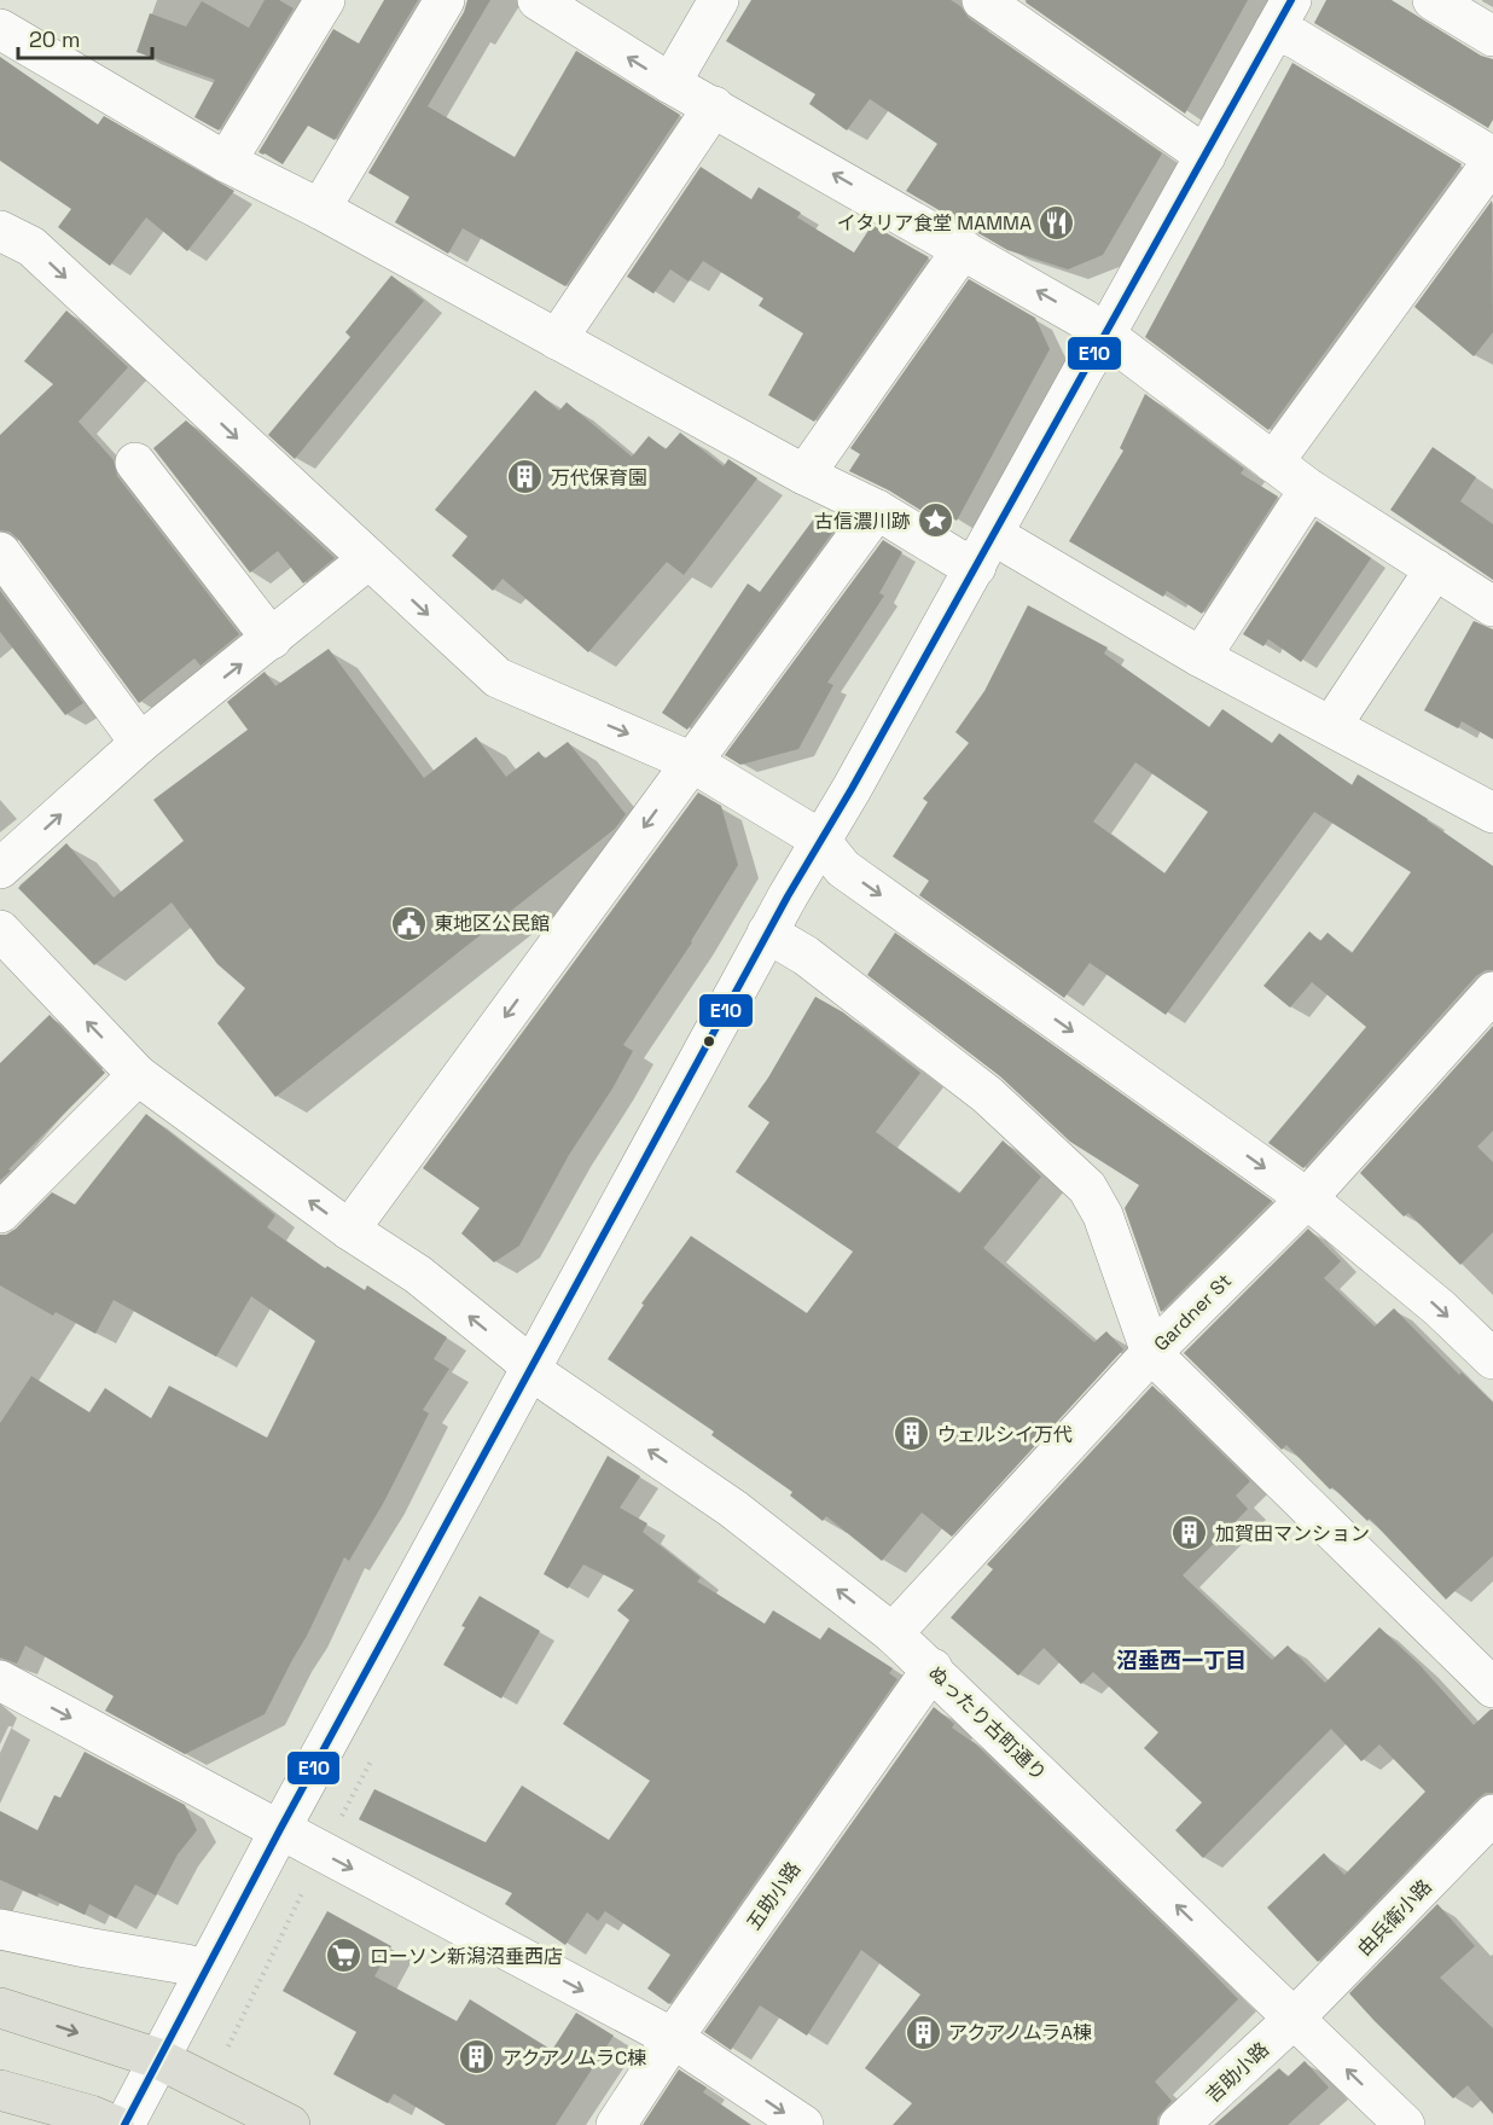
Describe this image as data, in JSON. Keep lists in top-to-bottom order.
{
  "streets": {
    "street": [
      "Gardner St",
      "ぬったり古町通り",
      "五助小路",
      "由兵衛小路",
      "吉助小路"
    ]
  },
  "crossings": [
    ["Gardner St", "ぬったり古町通り"],
    ["ぬったり古町通り", "五助小路"],
    ["ぬったり古町通り", "由兵衛小路"],
    ["ぬったり古町通り", "吉助小路"],
    ["由兵衛小路", "吉助小路"]
  ],
  "one_way": ["ぬったり古町通り"],
  "districts": ["沼垂西一丁目"],
  "places": {
    "restaurant": ["イタリア食堂 MAMMA"],
    "building": [
      "万代保育園",
      "ウェルシイ万代",
      "加賀田マンション",
      "アクアノムラA棟",
      "アクアノムラC棟"
    ],
    "place": ["古信濃川跡"],
    "public building": ["東地区公民館"],
    "supermarket": ["ローソン新潟沼垂西店"]
  },
  "lines": ["transit line E10"],
  "scale_bar": "20 m"
}
